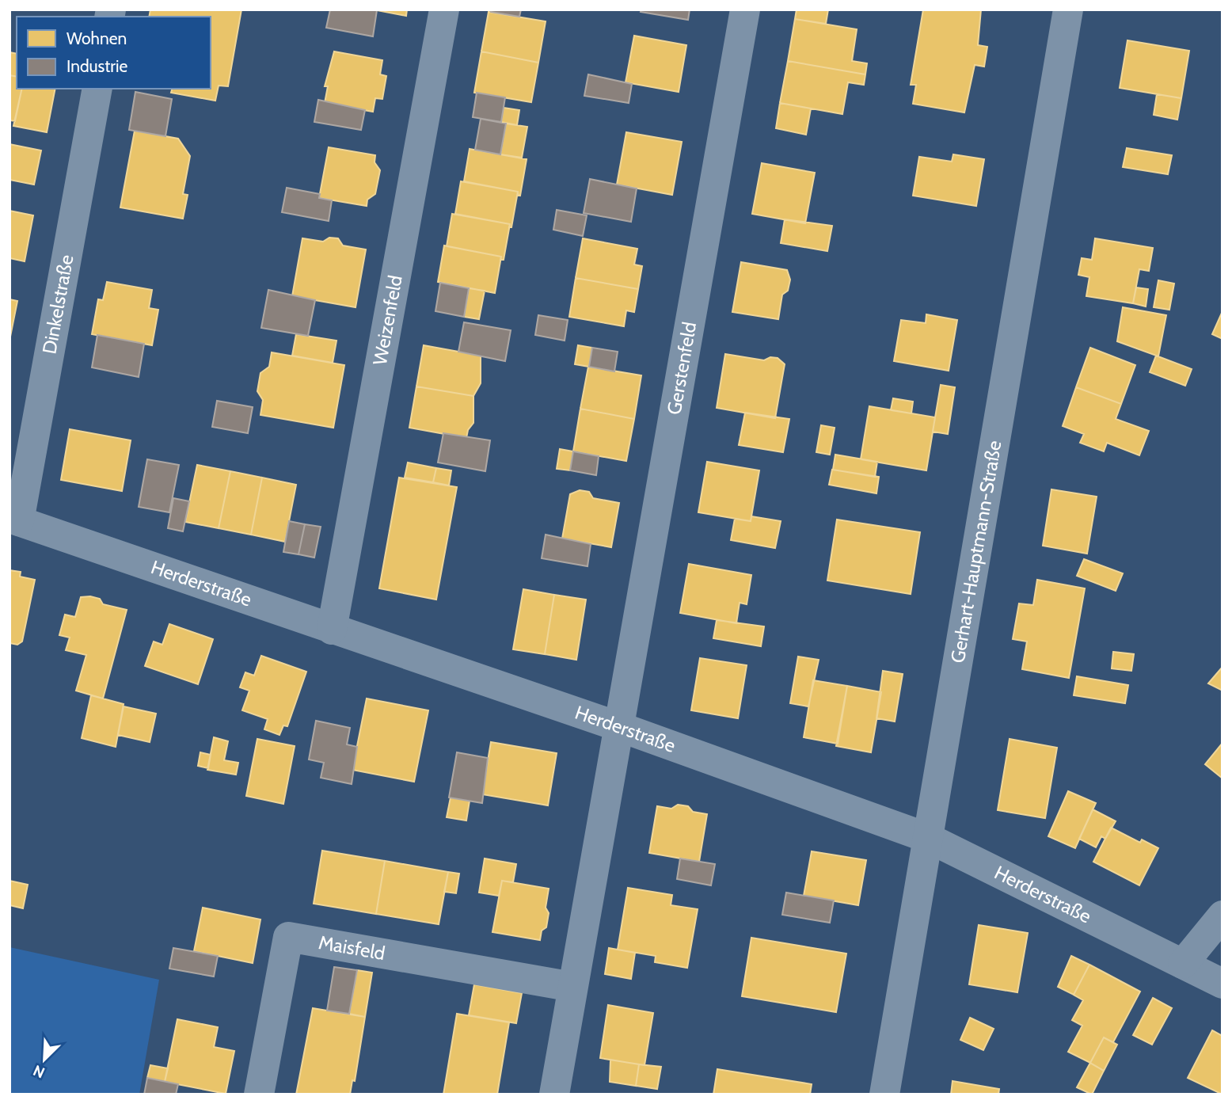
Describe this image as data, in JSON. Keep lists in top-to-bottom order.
{
  "streets": {
    "street": [
      "Dinkelstraße",
      "Weizenfeld",
      "Gerstenfeld",
      "Gerhart-Hauptmann-Straße",
      "Herderstraße",
      "Maisfeld"
    ]
  },
  "crossings": [
    ["Dinkelstraße", "Herderstraße"],
    ["Weizenfeld", "Herderstraße"],
    ["Gerstenfeld", "Herderstraße"],
    ["Gerhart-Hauptmann-Straße", "Herderstraße"]
  ],
  "legend": ["Wohnen", "Industrie"],
  "north": "bottom left"
}
